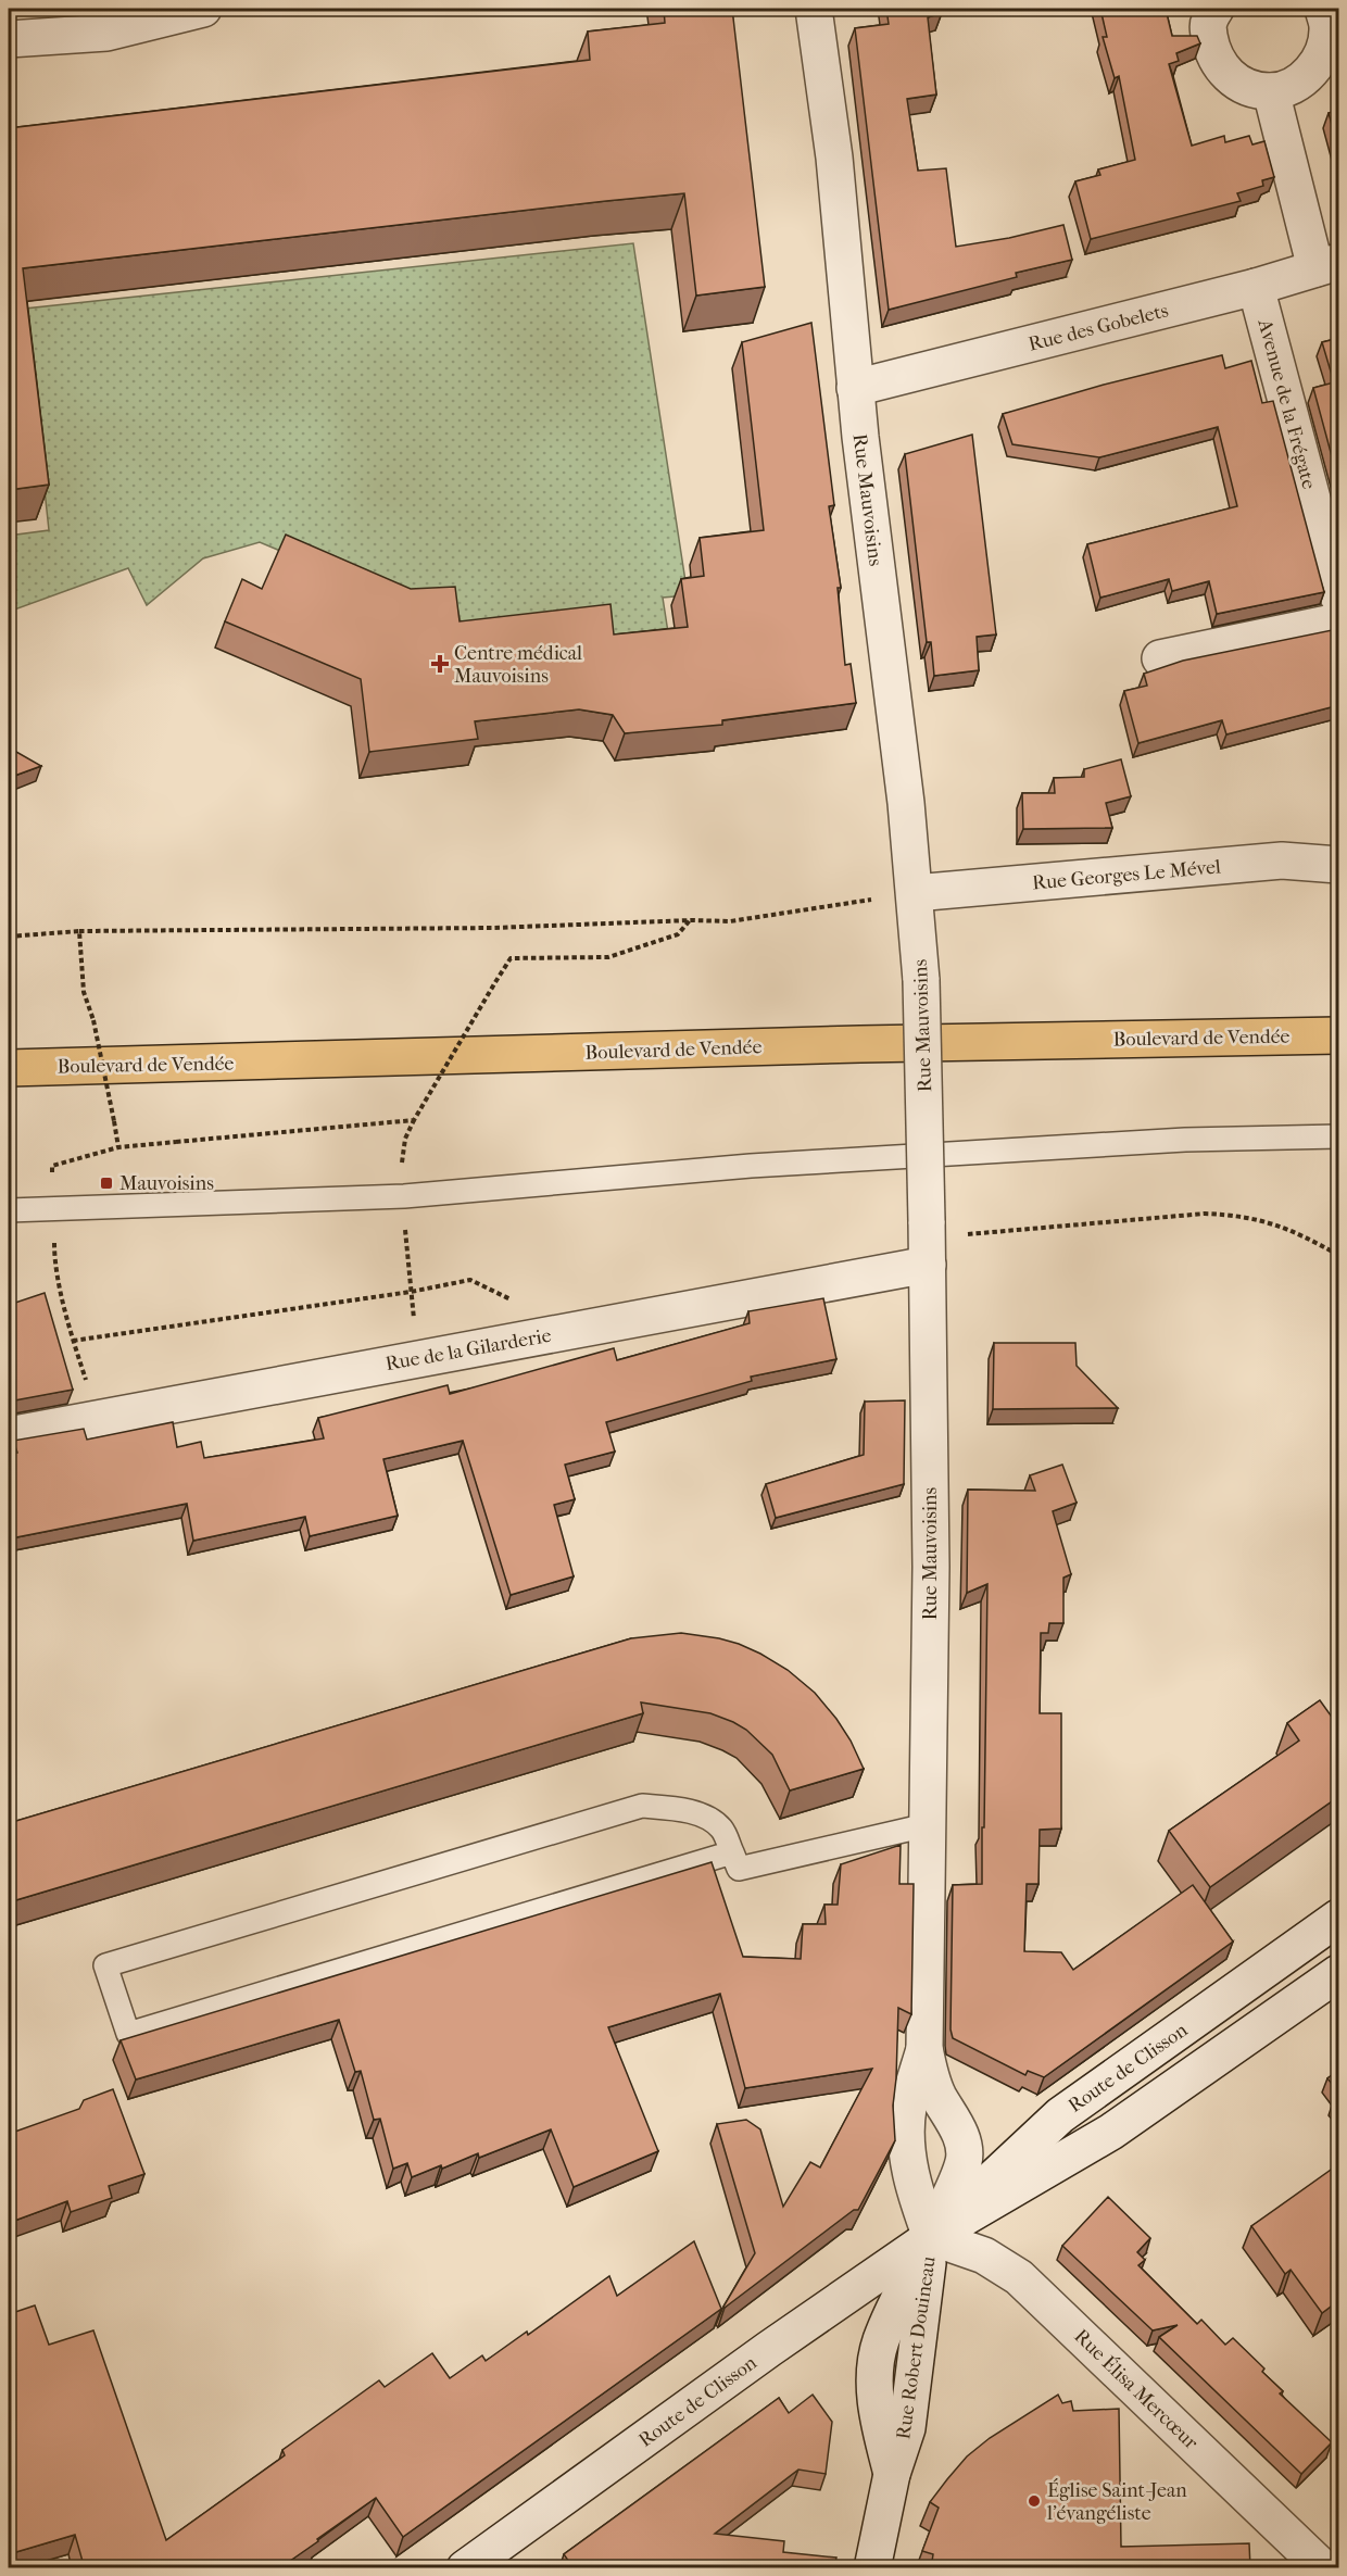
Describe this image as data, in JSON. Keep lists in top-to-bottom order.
{
  "streets": {
    "main road": ["Boulevard de Vendée"],
    "street": [
      "Rue des Gobelets",
      "Avenue de la Frégate",
      "Rue Mauvoisins",
      "Rue Georges Le Mével",
      "Rue de la Gilarderie",
      "Route de Clisson",
      "Rue Robert Douineau",
      "Rue Élisa Mercœur"
    ]
  },
  "crossings": [
    ["Rue des Gobelets", "Avenue de la Frégate"],
    ["Rue des Gobelets", "Rue Mauvoisins"],
    ["Rue Mauvoisins", "Rue Georges Le Mével"],
    ["Rue Mauvoisins", "Rue de la Gilarderie"],
    ["Rue Mauvoisins", "Route de Clisson"],
    ["Rue Mauvoisins", "Rue Robert Douineau"],
    ["Rue Mauvoisins", "Rue Élisa Mercœur"],
    ["Route de Clisson", "Rue Robert Douineau"],
    ["Route de Clisson", "Rue Élisa Mercœur"],
    ["Rue Robert Douineau", "Rue Élisa Mercœur"]
  ],
  "places": {
    "health": ["Centre médical Mauvoisins"],
    "transit": ["Mauvoisins"],
    "other": ["Église Saint-Jean l'évangéliste"]
  }
}
